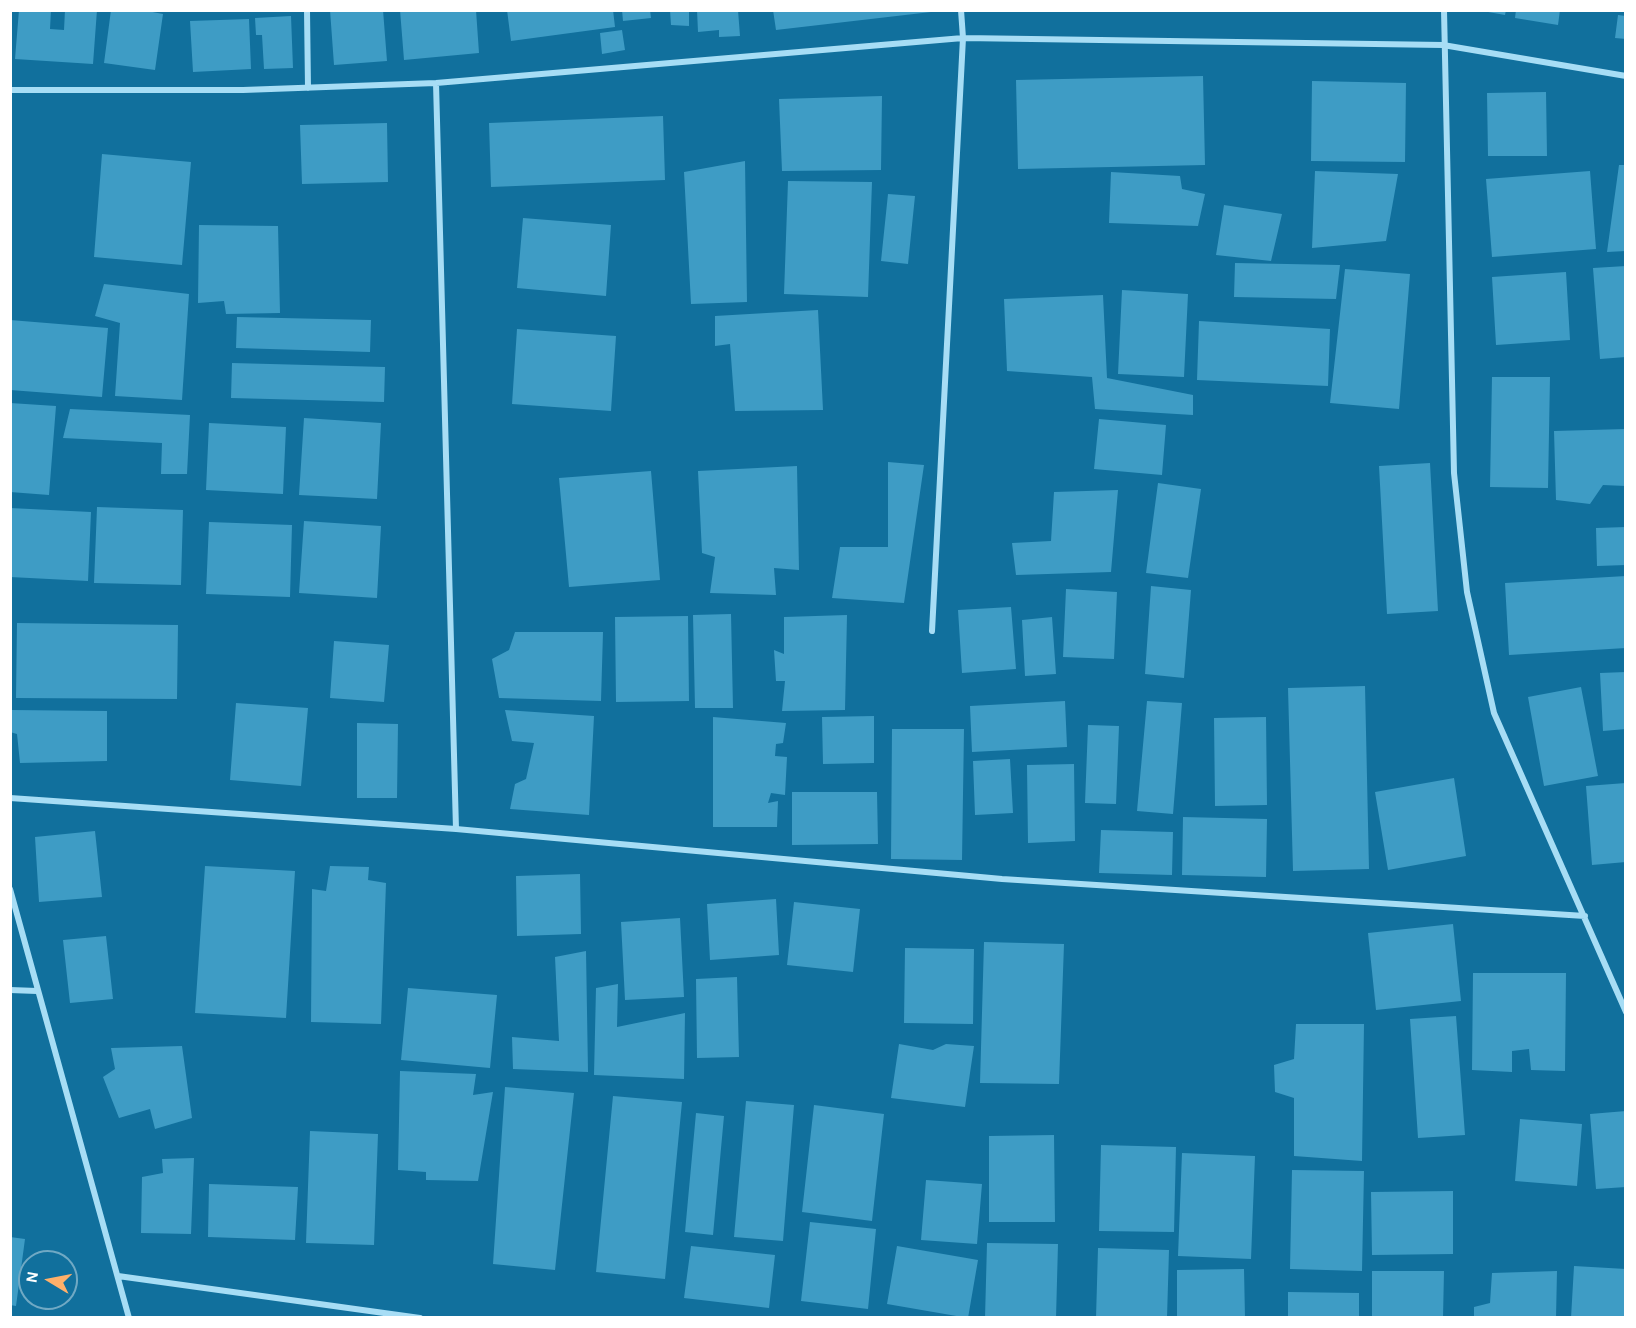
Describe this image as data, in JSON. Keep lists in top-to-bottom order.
{
  "north": "left"
}
